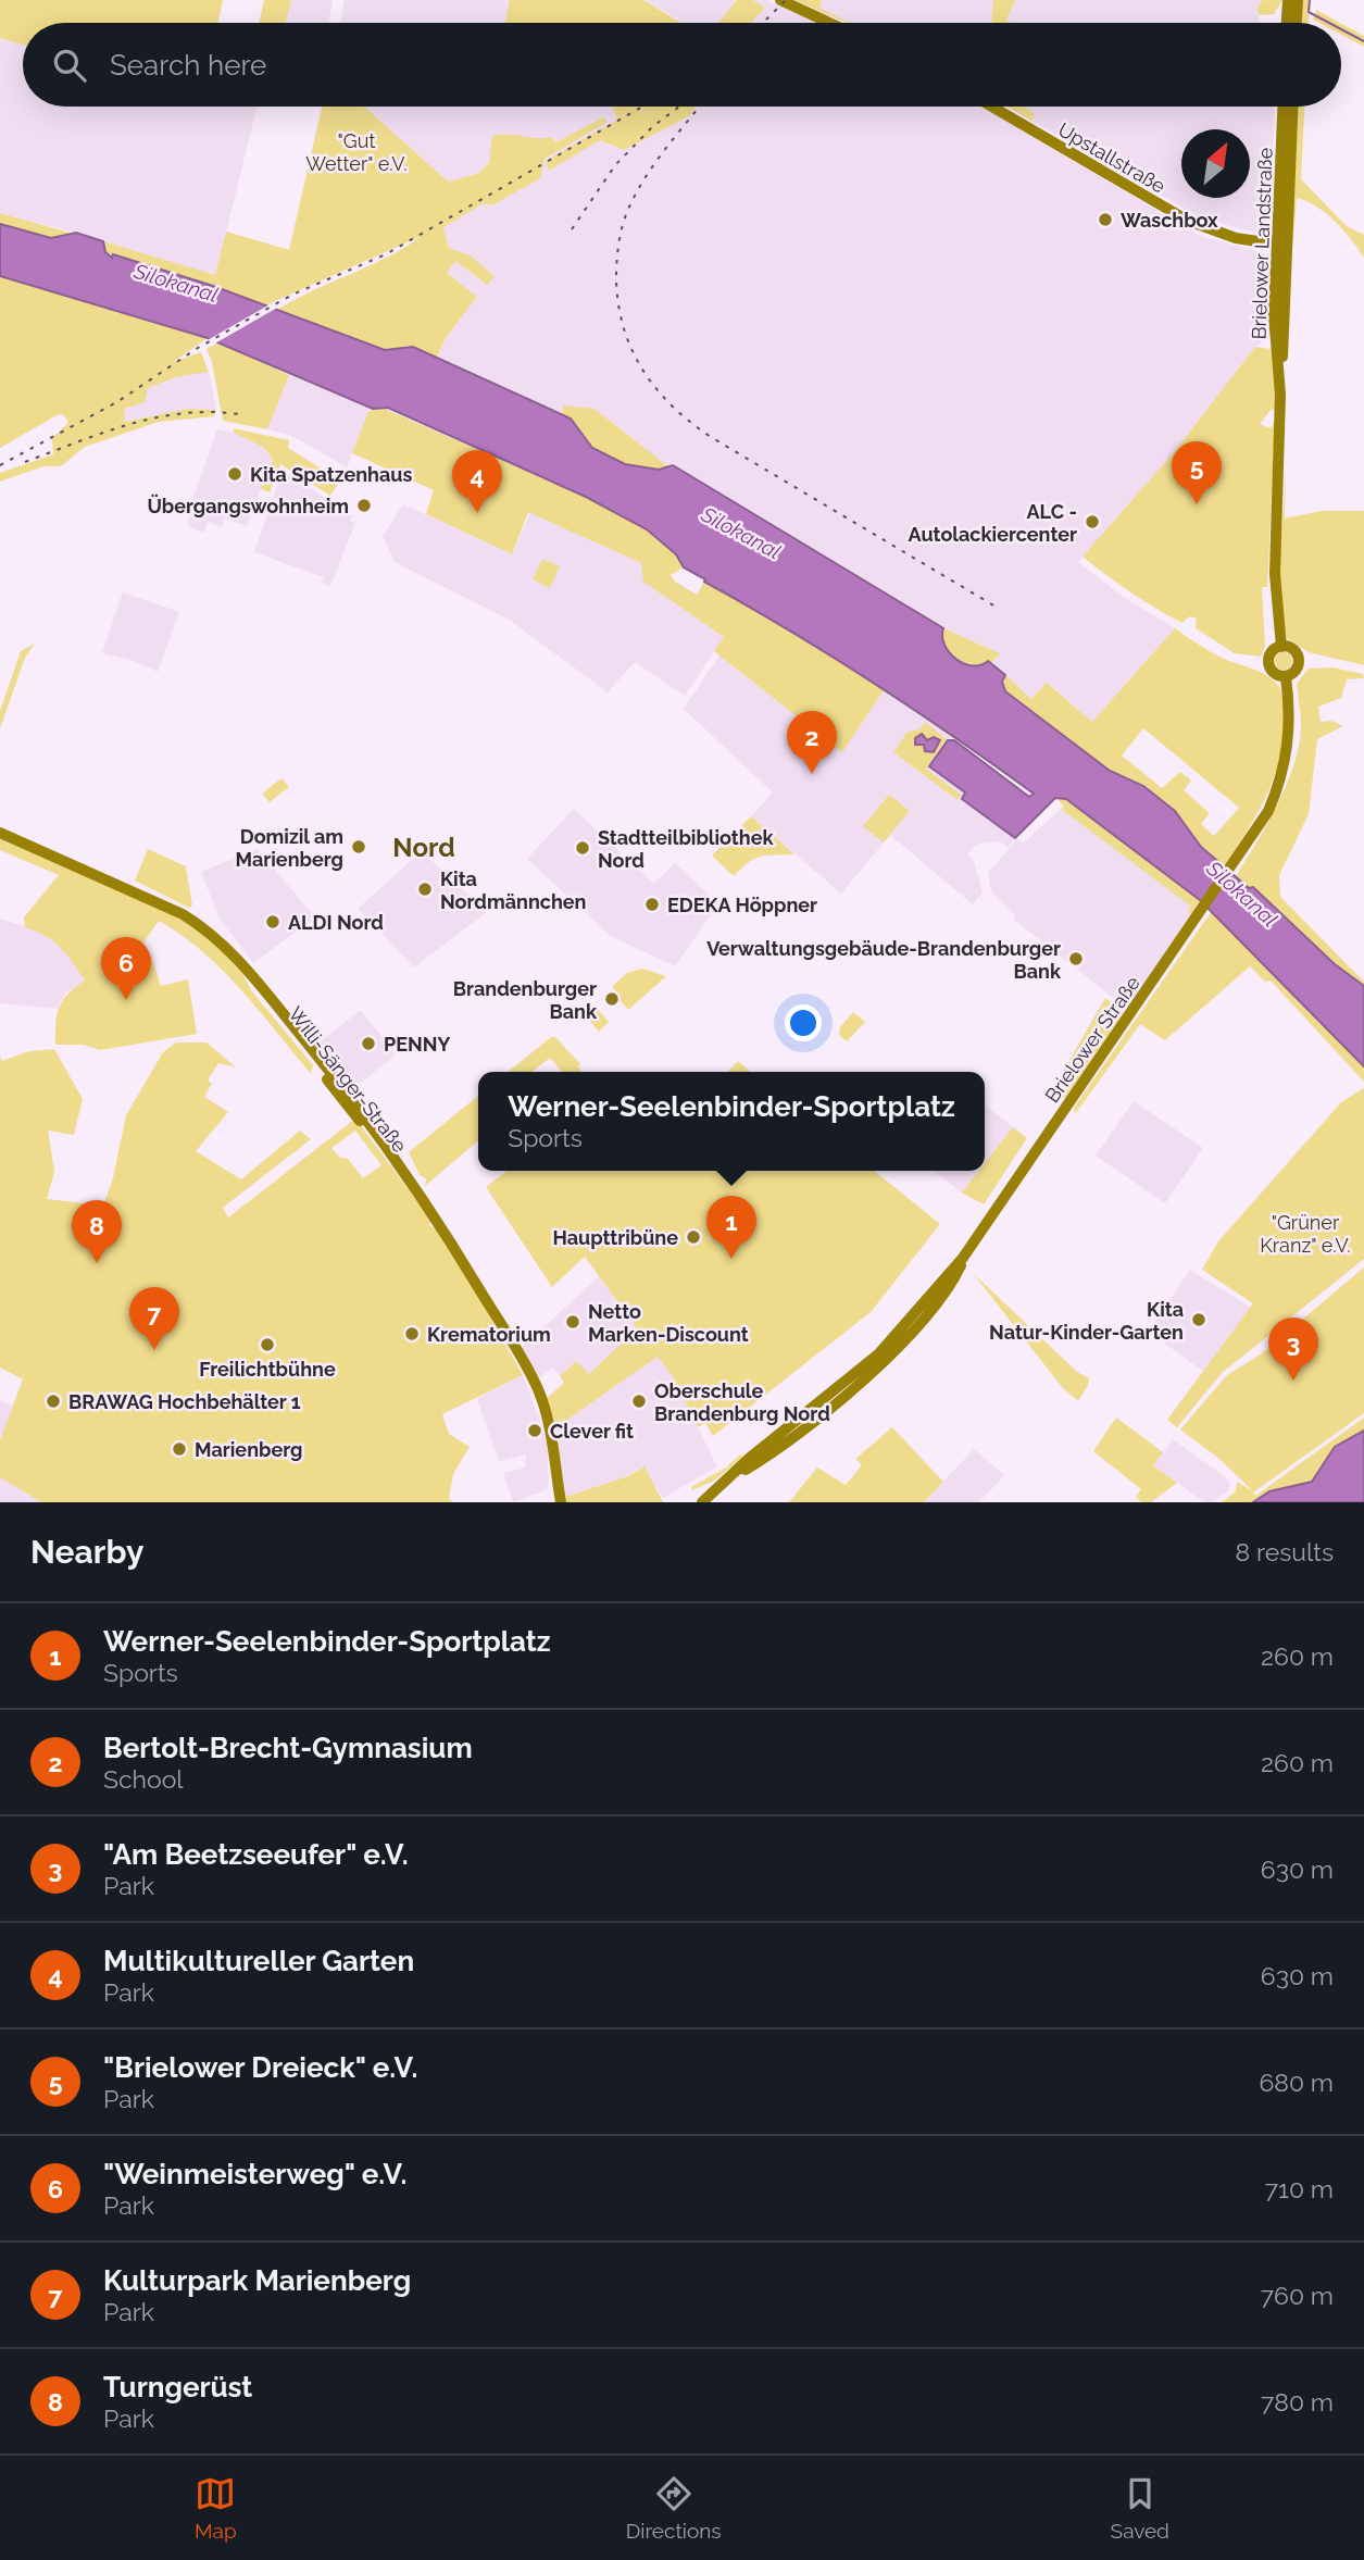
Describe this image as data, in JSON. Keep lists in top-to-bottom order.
{
  "streets": {
    "main road": [
      "Upstallstraße",
      "Brielower Landstraße",
      "Brielower Straße",
      "Willi-Sänger-Straße"
    ]
  },
  "crossings": [
    ["Upstallstraße", "Brielower Landstraße"],
    ["Brielower Landstraße", "Brielower Straße"]
  ],
  "districts": ["Nord"],
  "water": ["Silokanal"],
  "parks": ["\"Gut Wetter\" e.V.", "\"Grüner Kranz\" e.V."],
  "places": [
    "Waschbox",
    "Kita Spatzenhaus",
    "Übergangswohnheim",
    "ALC - Autolackiercenter",
    "Domizil am Marienberg",
    "Stadtteilbibliothek Nord",
    "Kita Nordmännchen",
    "EDEKA Höppner",
    "ALDI Nord",
    "Verwaltungsgebäude-Brandenburger Bank",
    "Brandenburger Bank",
    "PENNY",
    "Haupttribüne",
    "Kita Natur-Kinder-Garten",
    "Netto Marken-Discount",
    "Krematorium",
    "Freilichtbühne",
    "BRAWAG Hochbehälter 1",
    "Oberschule Brandenburg Nord",
    "Clever fit",
    "Marienberg"
  ],
  "north": "top right",
  "page": {
    "search": "Search here",
    "pins": [
      "5",
      "4",
      "2",
      "6",
      "1",
      "8",
      "7",
      "3"
    ],
    "popup": ["Werner-Seelenbinder-Sportplatz", "Sports"],
    "heading": ["Nearby", "8 results"],
    "list": [
      {
        "mark": "1",
        "name": "Werner-Seelenbinder-Sportplatz",
        "note": "Sports",
        "value": "260 m"
      },
      {
        "mark": "2",
        "name": "Bertolt-Brecht-Gymnasium",
        "note": "School",
        "value": "260 m"
      },
      {
        "mark": "3",
        "name": "\"Am Beetzseeufer\" e.V.",
        "note": "Park",
        "value": "630 m"
      },
      {
        "mark": "4",
        "name": "Multikultureller Garten",
        "note": "Park",
        "value": "630 m"
      },
      {
        "mark": "5",
        "name": "\"Brielower Dreieck\" e.V.",
        "note": "Park",
        "value": "680 m"
      },
      {
        "mark": "6",
        "name": "\"Weinmeisterweg\" e.V.",
        "note": "Park",
        "value": "710 m"
      },
      {
        "mark": "7",
        "name": "Kulturpark Marienberg",
        "note": "Park",
        "value": "760 m"
      },
      {
        "mark": "8",
        "name": "Turngerüst",
        "note": "Park",
        "value": "780 m"
      }
    ],
    "nav": ["Map", "Directions", "Saved"]
  }
}
